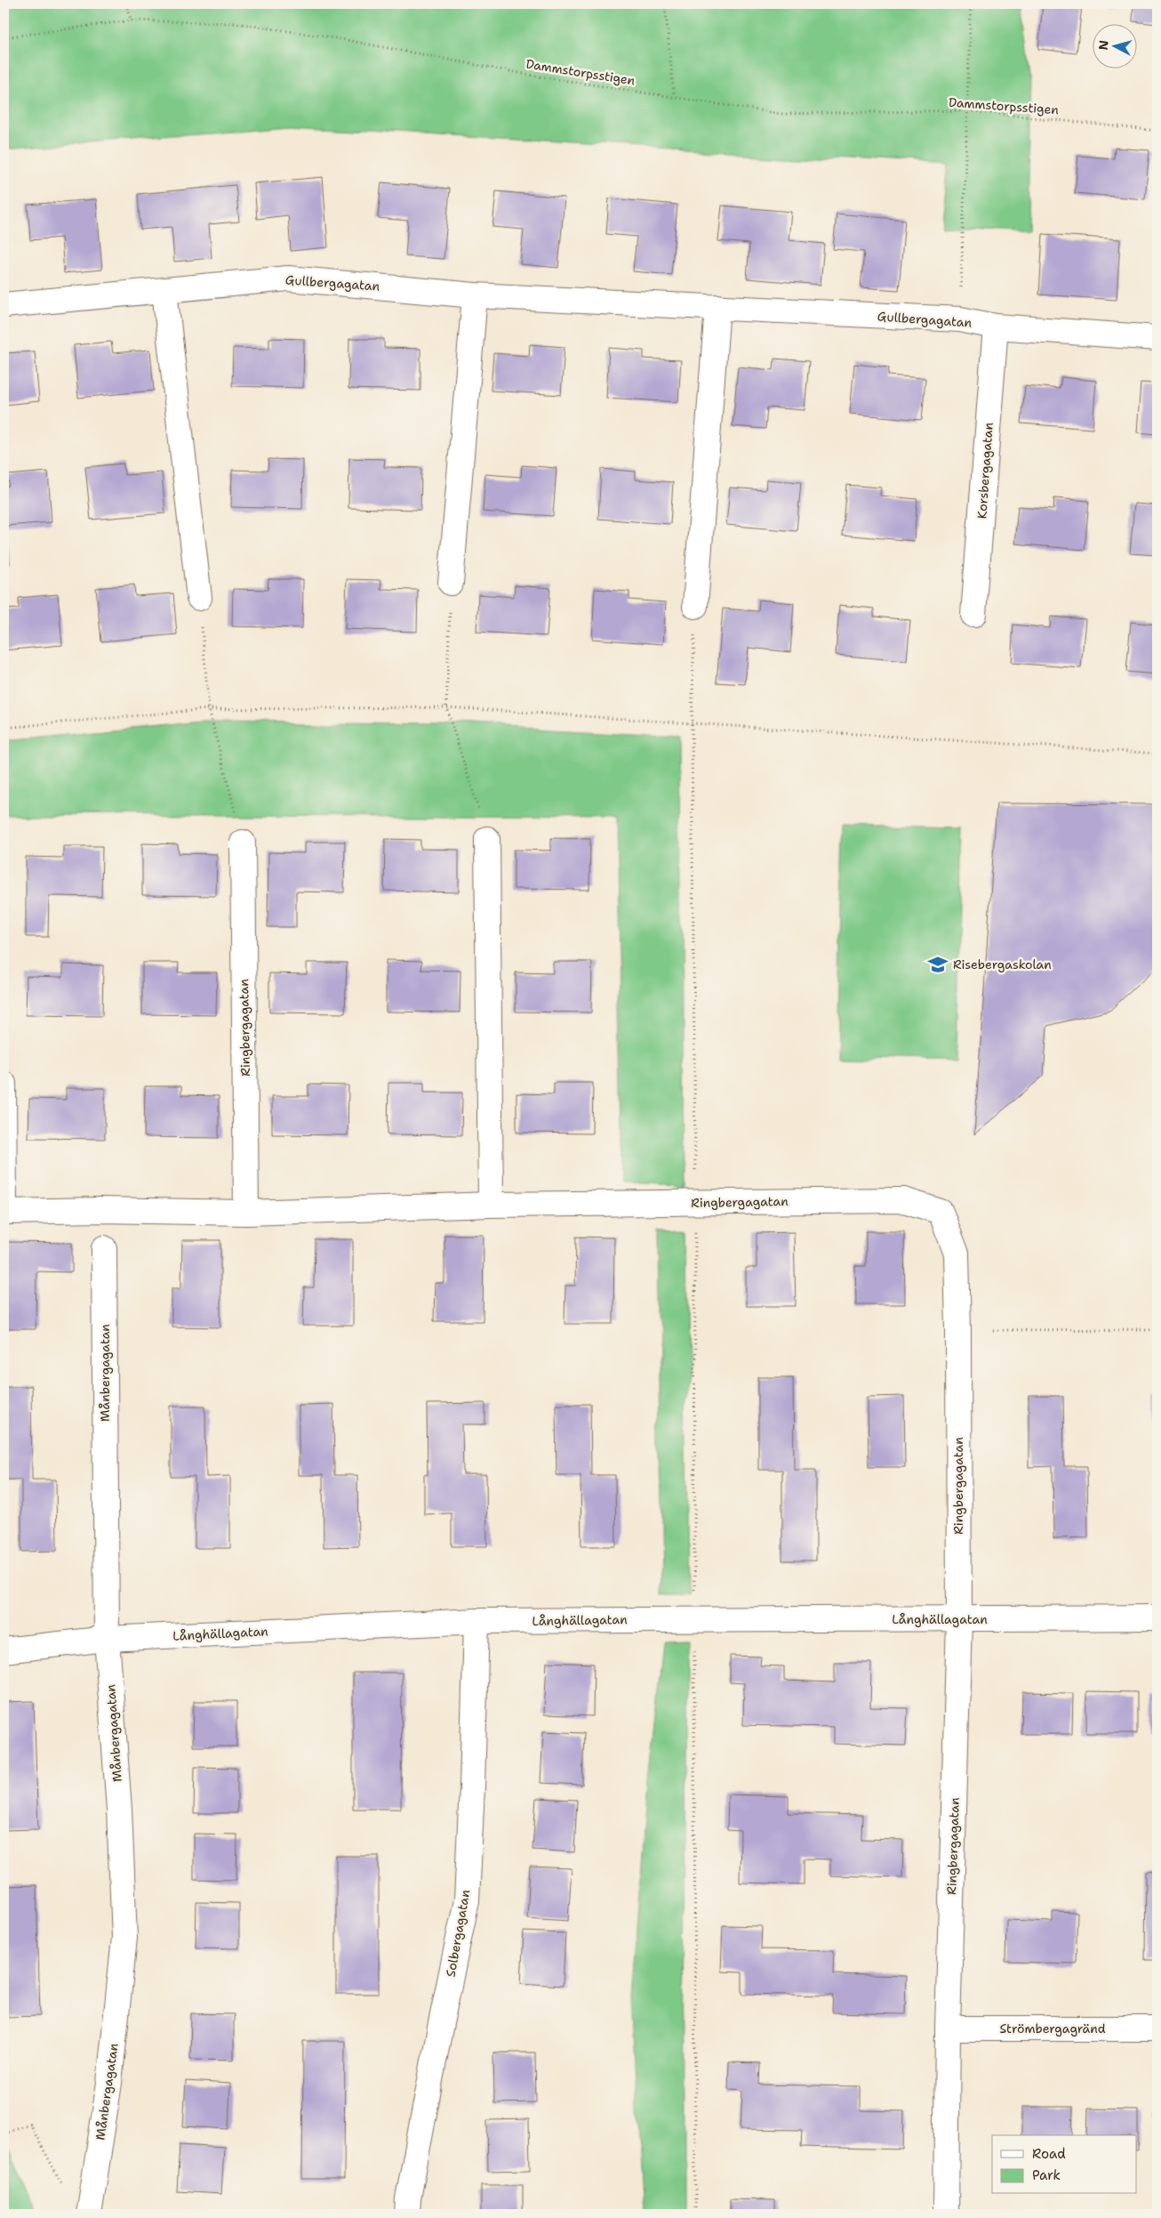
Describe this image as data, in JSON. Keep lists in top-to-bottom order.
{
  "streets": {
    "street": [
      "Gullbergagatan",
      "Korsbergagatan",
      "Ringbergagatan",
      "Månbergagatan",
      "Långhällagatan",
      "Solbergagatan",
      "Strömbergagränd"
    ],
    "path": ["Dammstorpsstigen"]
  },
  "crossings": [
    ["Gullbergagatan", "Korsbergagatan"],
    ["Ringbergagatan", "Långhällagatan"],
    ["Ringbergagatan", "Strömbergagränd"],
    ["Månbergagatan", "Långhällagatan"],
    ["Långhällagatan", "Solbergagatan"]
  ],
  "places": {
    "school or university": ["Risebergaskolan"]
  },
  "legend": ["Road", "Park"],
  "north": "left"
}
